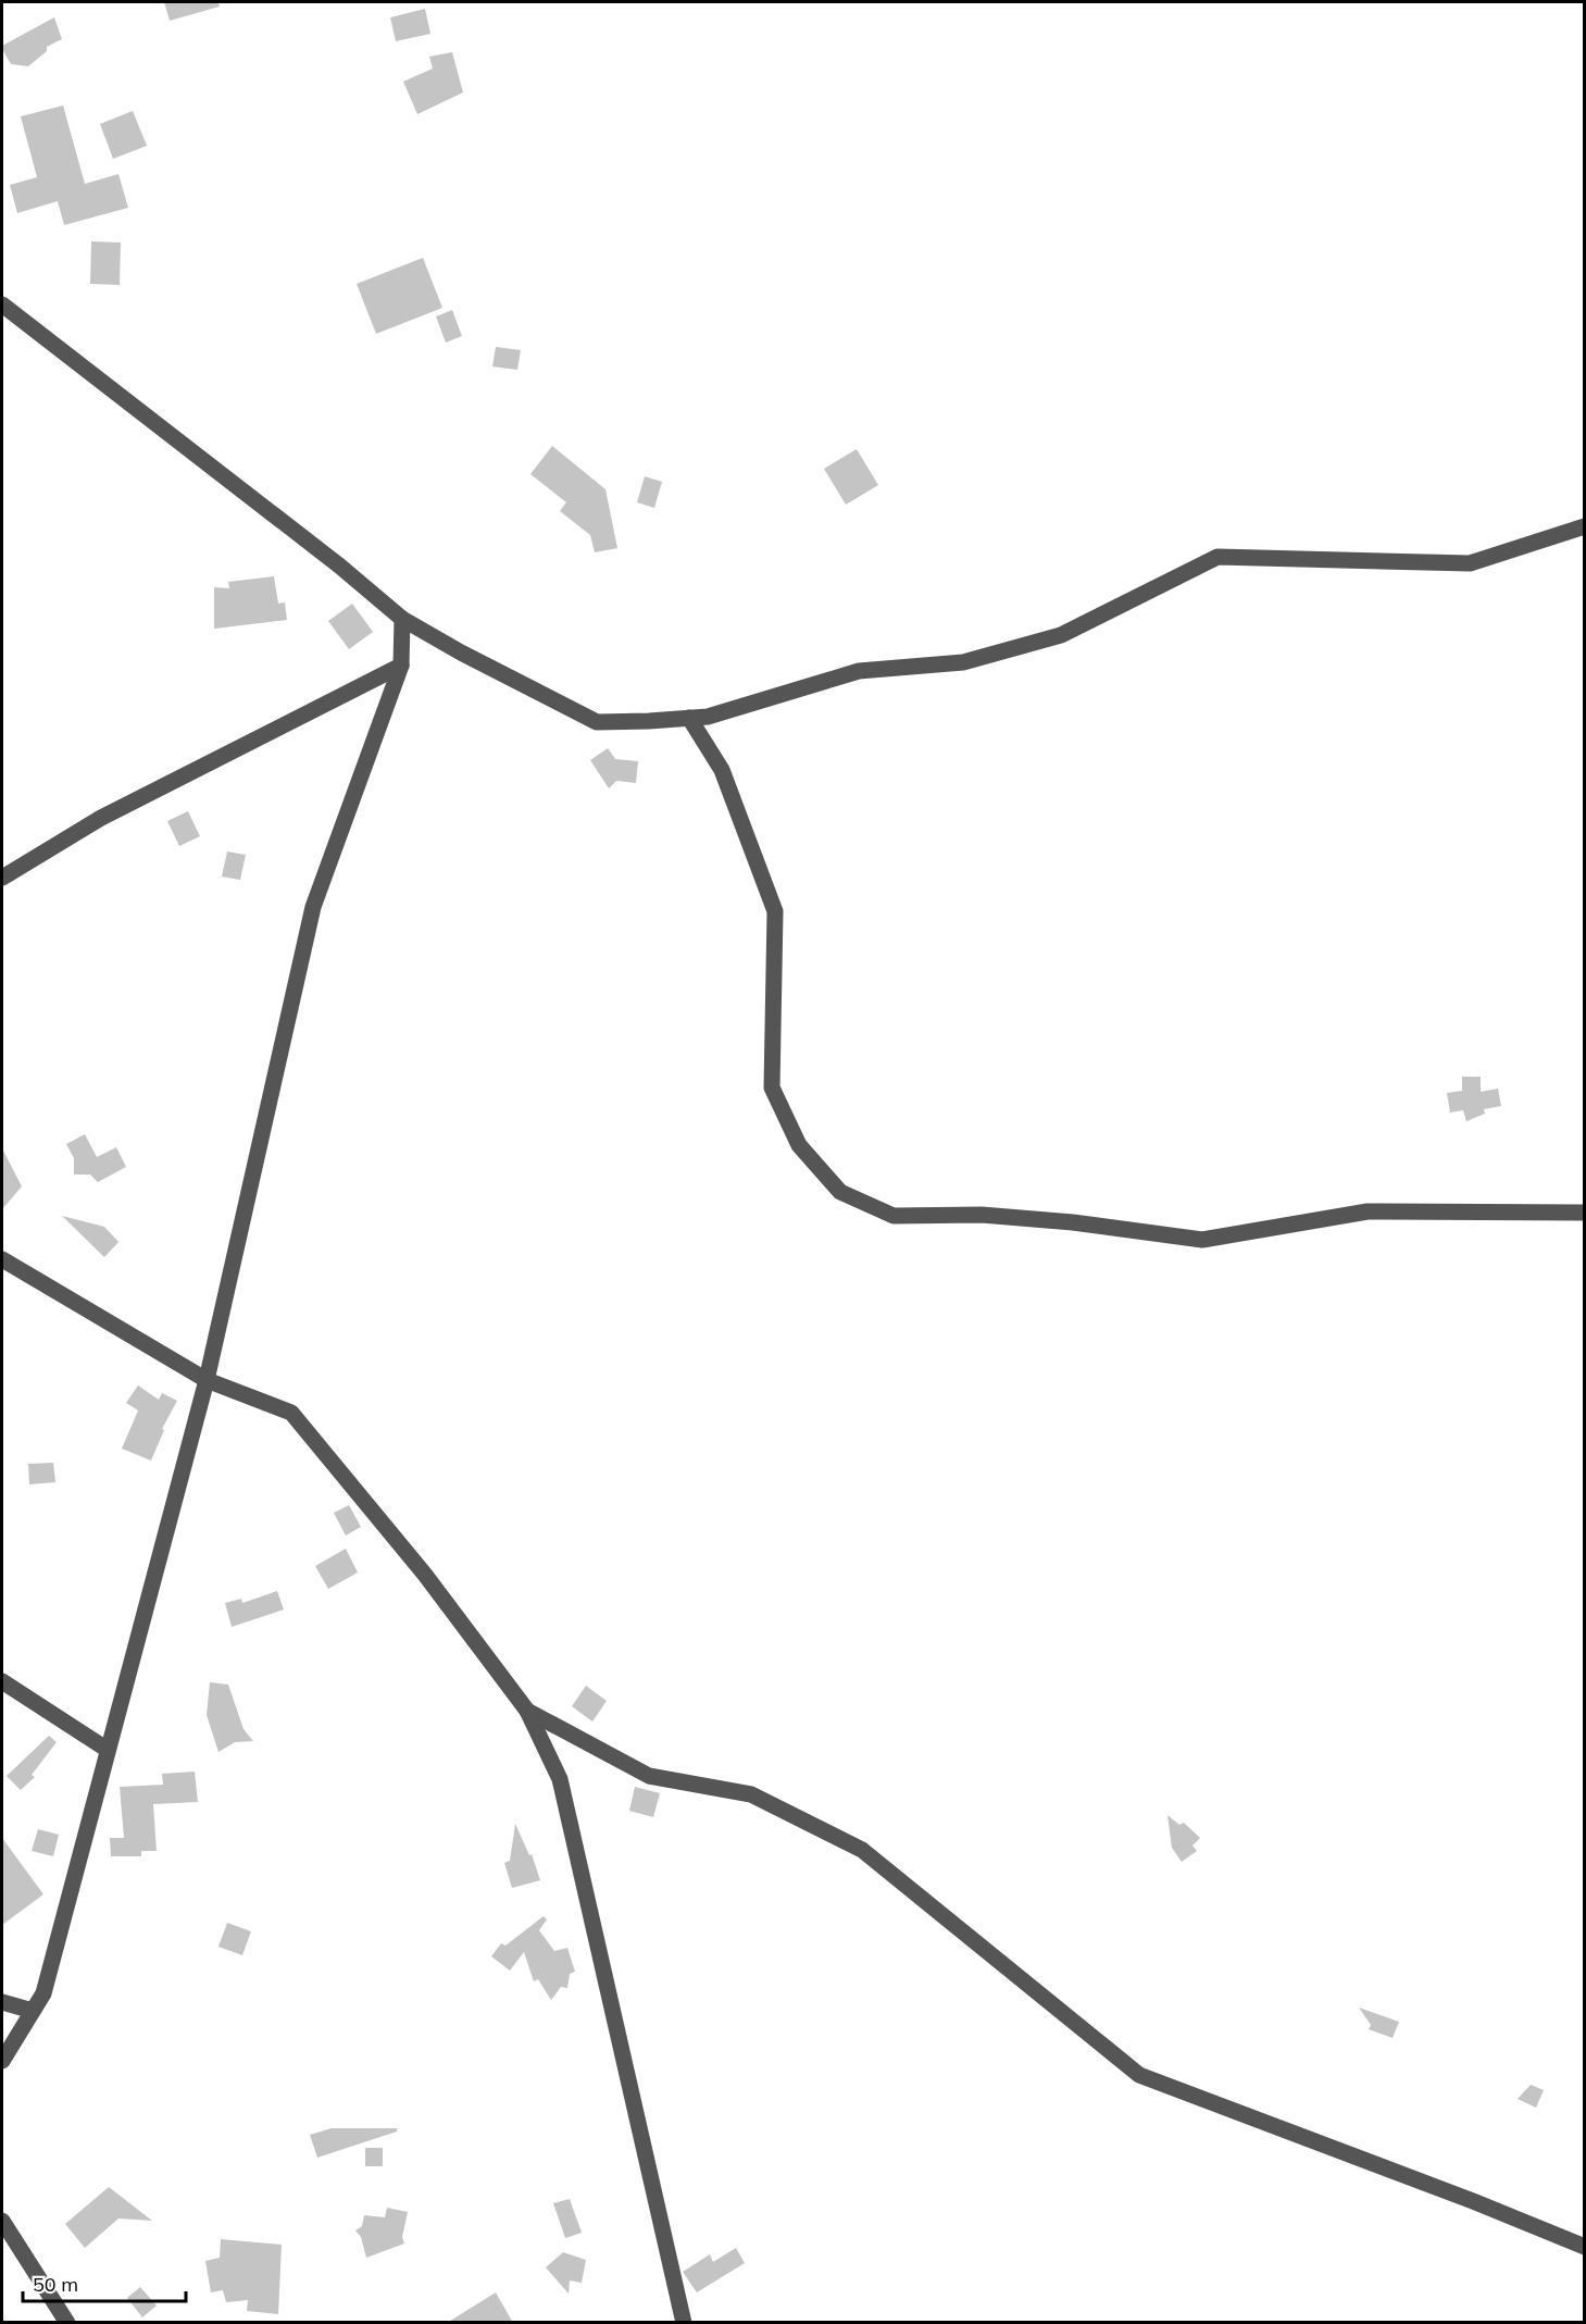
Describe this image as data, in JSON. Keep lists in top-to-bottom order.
{
  "scale_bar": "50 m"
}
